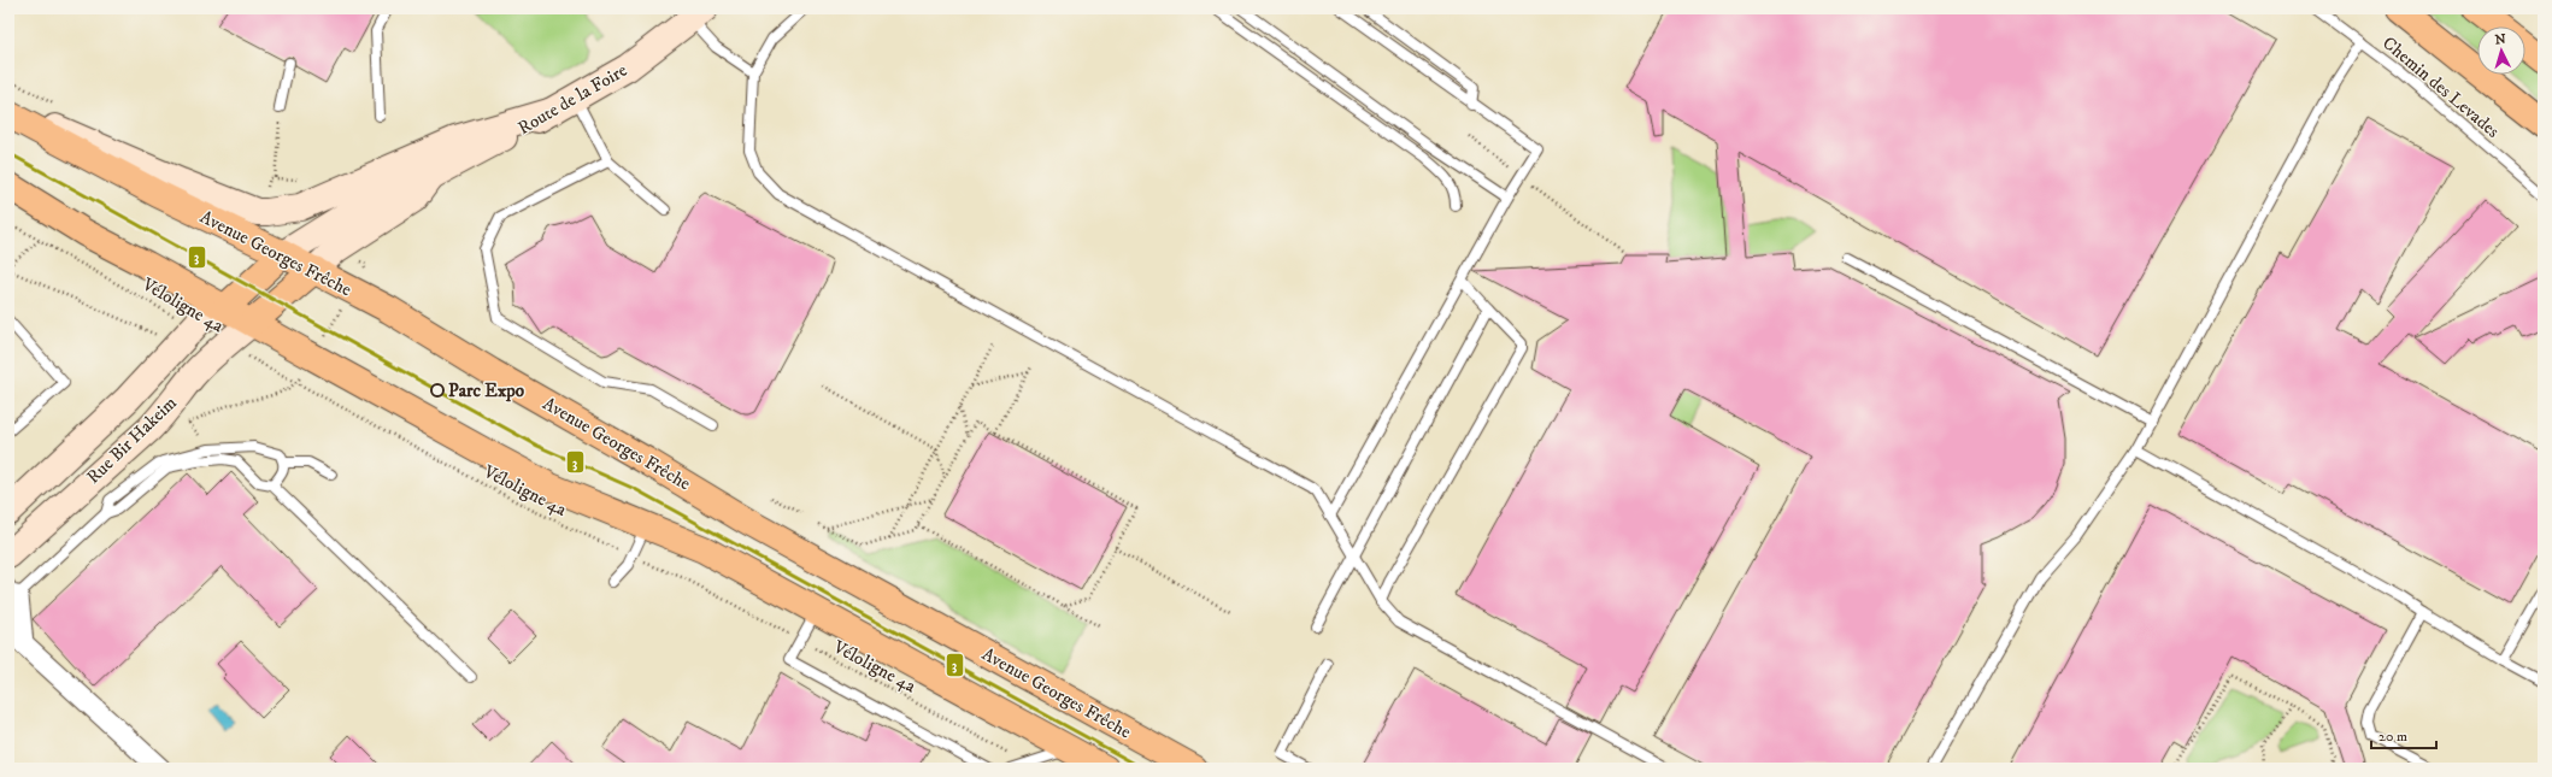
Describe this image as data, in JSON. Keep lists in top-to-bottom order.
{
  "streets": {
    "main road": ["Avenue Georges Frêche"],
    "street": ["Route de la Foire", "Rue Bir Hakeim"],
    "lane": ["Chemin des Levades"],
    "path": ["Véloligne 4a"]
  },
  "crossings": [
    ["Route de la Foire", "Avenue Georges Frêche"],
    ["Véloligne 4a", "Rue Bir Hakeim"]
  ],
  "places": ["Parc Expo"],
  "lines": ["transit line 3"],
  "scale_bar": "20 m",
  "north": "top"
}
